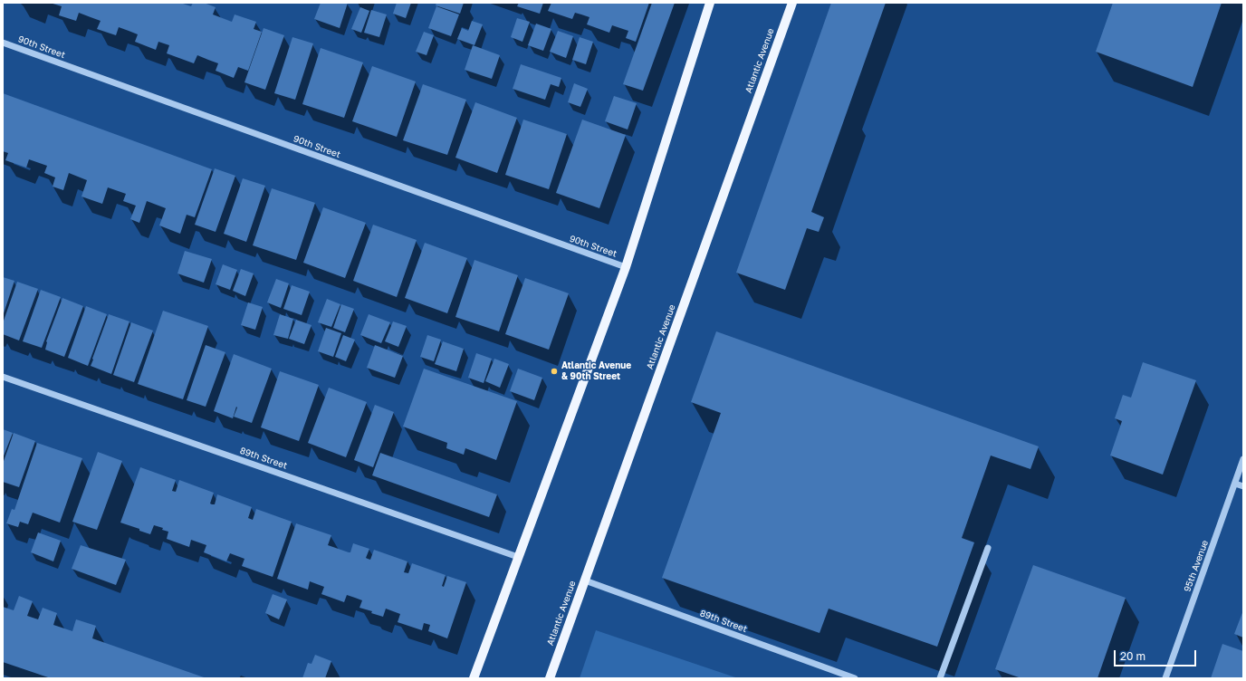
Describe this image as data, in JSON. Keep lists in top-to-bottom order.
{
  "streets": {
    "main road": ["Atlantic Avenue"],
    "street": ["90th Street", "89th Street", "95th Avenue"]
  },
  "crossings": [
    ["Atlantic Avenue", "89th Street"]
  ],
  "places": ["Atlantic Avenue & 90th Street"],
  "scale_bar": "20 m"
}
